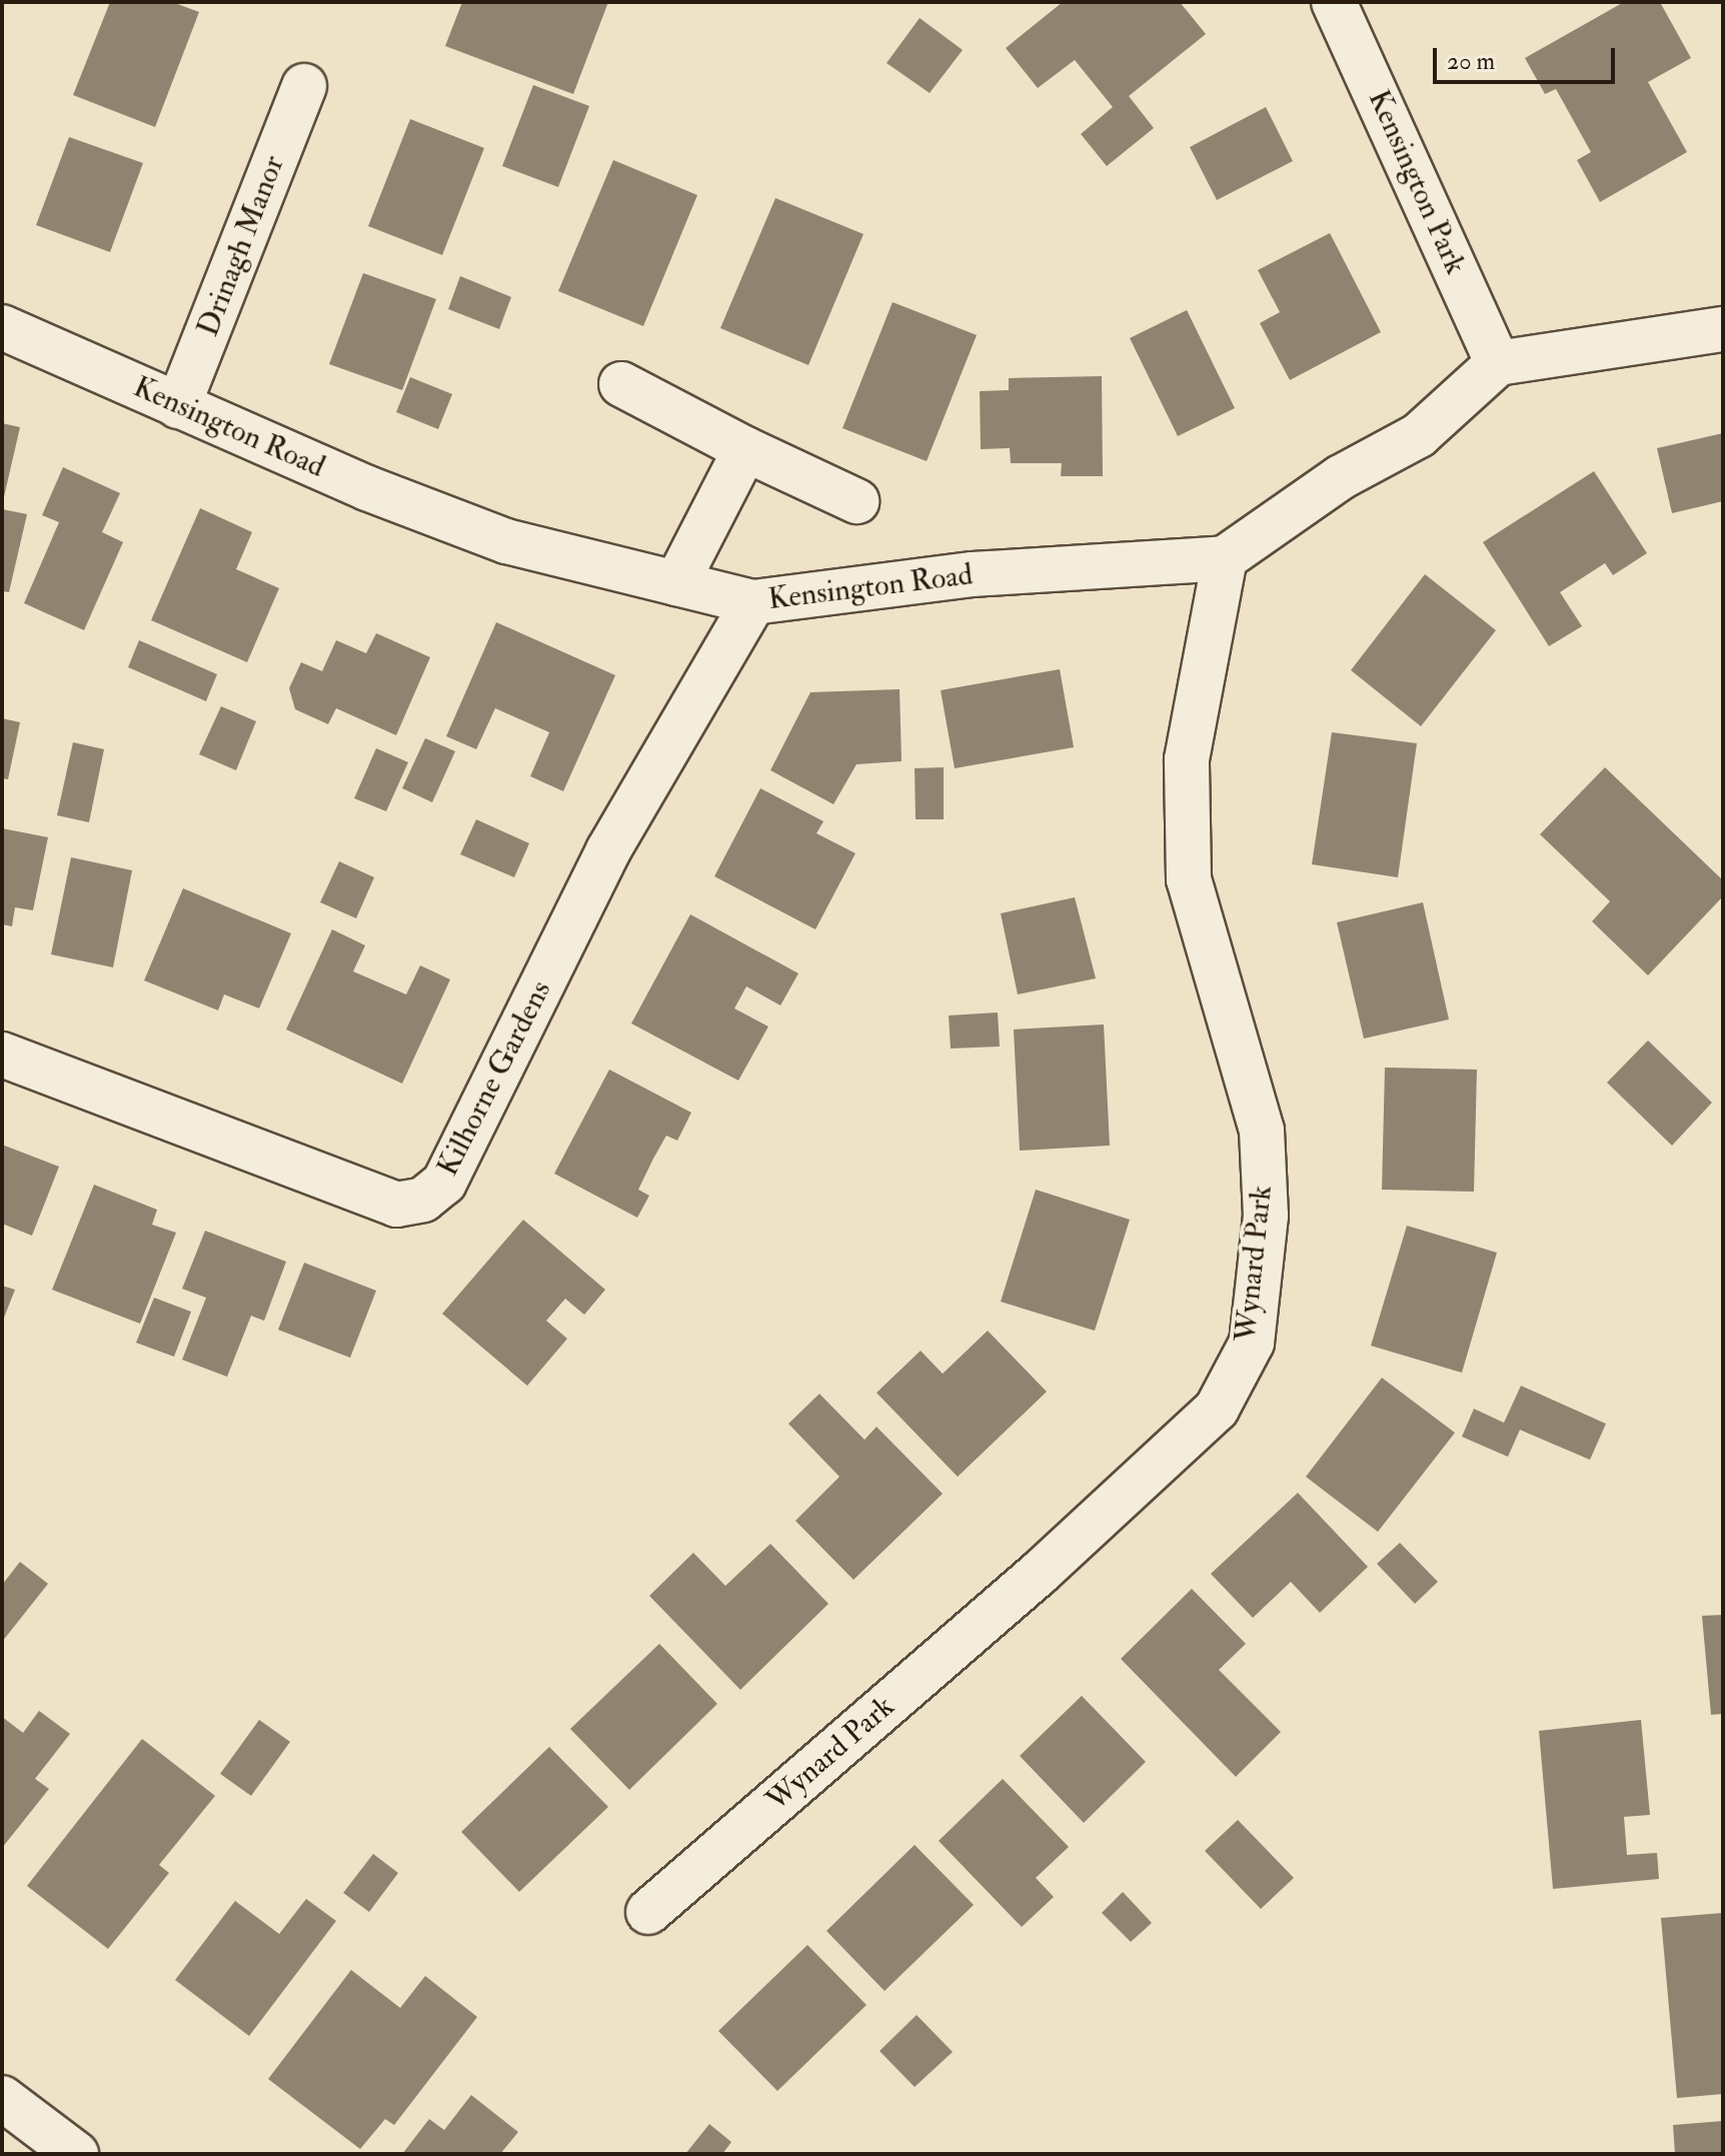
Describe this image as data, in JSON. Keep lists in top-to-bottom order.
{
  "streets": {
    "street": [
      "Kensington Park",
      "Drinagh Manor",
      "Kensington Road",
      "Kilhorne Gardens",
      "Wynard Park"
    ]
  },
  "crossings": [
    ["Drinagh Manor", "Kensington Road"],
    ["Kensington Road", "Kilhorne Gardens"],
    ["Kensington Road", "Wynard Park"]
  ],
  "scale_bar": "20 m"
}
